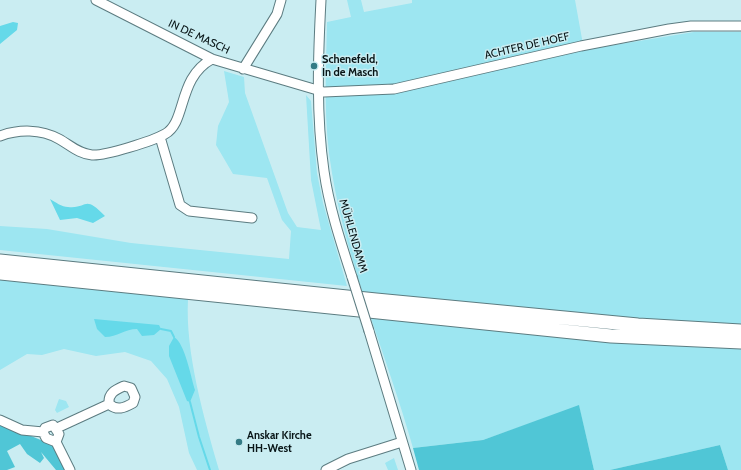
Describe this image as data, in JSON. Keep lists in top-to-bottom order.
{
  "streets": {
    "street": ["IN DE MASCH", "ACHTER DE HOEF", "MÜHLENDAMM"]
  },
  "crossings": [
    ["IN DE MASCH", "ACHTER DE HOEF"],
    ["IN DE MASCH", "MÜHLENDAMM"],
    ["ACHTER DE HOEF", "MÜHLENDAMM"]
  ],
  "places": ["Schenefeld, In de Masch", "Anskar Kirche HH-West"]
}
